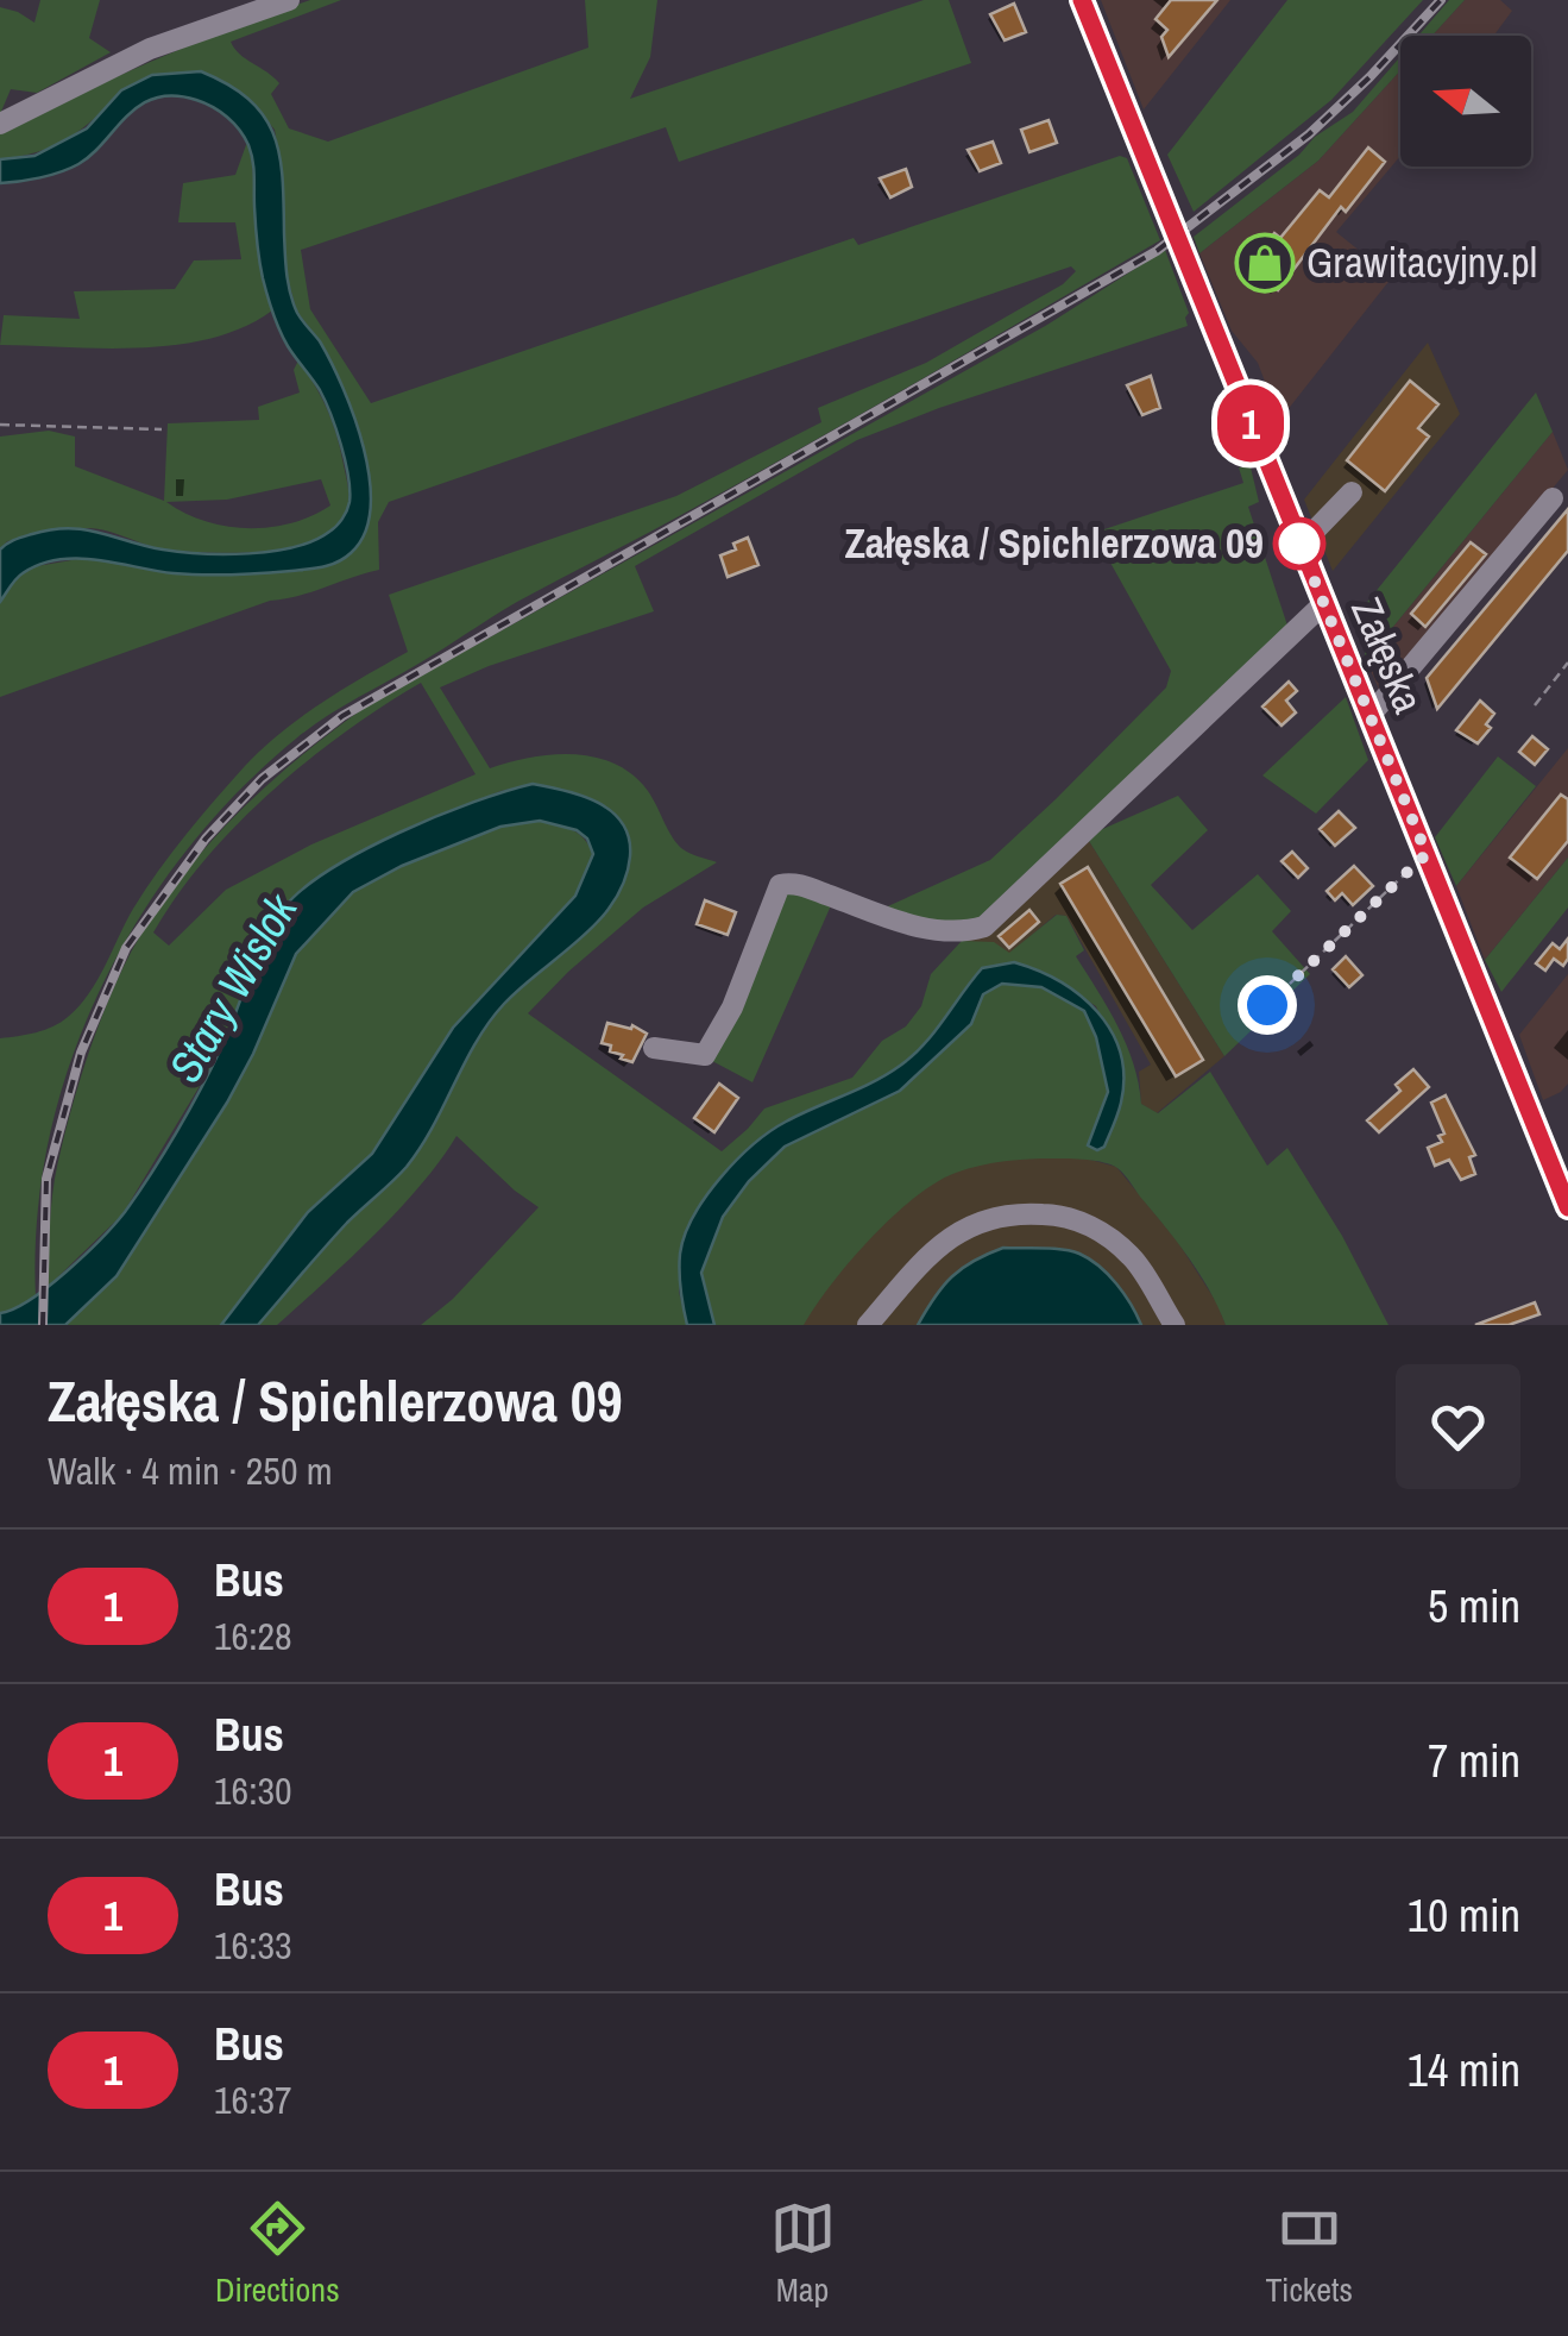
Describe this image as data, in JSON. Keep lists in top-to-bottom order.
{
  "streets": {
    "street": ["Załęska"]
  },
  "water": ["Stary Wislok"],
  "places": {
    "shop": ["Grawitacyjny.pl"],
    "other": ["Załęska / Spichlerzowa 09"]
  },
  "lines": ["bus line 1"],
  "north": "left",
  "page": {
    "on_map": "1",
    "heading": ["Załęska / Spichlerzowa 09", "Walk · 4 min · 250 m"],
    "list": [
      {
        "mark": "1",
        "name": "Bus",
        "note": "16:28",
        "value": "5 min"
      },
      {
        "mark": "1",
        "name": "Bus",
        "note": "16:30",
        "value": "7 min"
      },
      {
        "mark": "1",
        "name": "Bus",
        "note": "16:33",
        "value": "10 min"
      },
      {
        "mark": "1",
        "name": "Bus",
        "note": "16:37",
        "value": "14 min"
      }
    ],
    "tabs": ["Directions", "Map", "Tickets"]
  }
}
